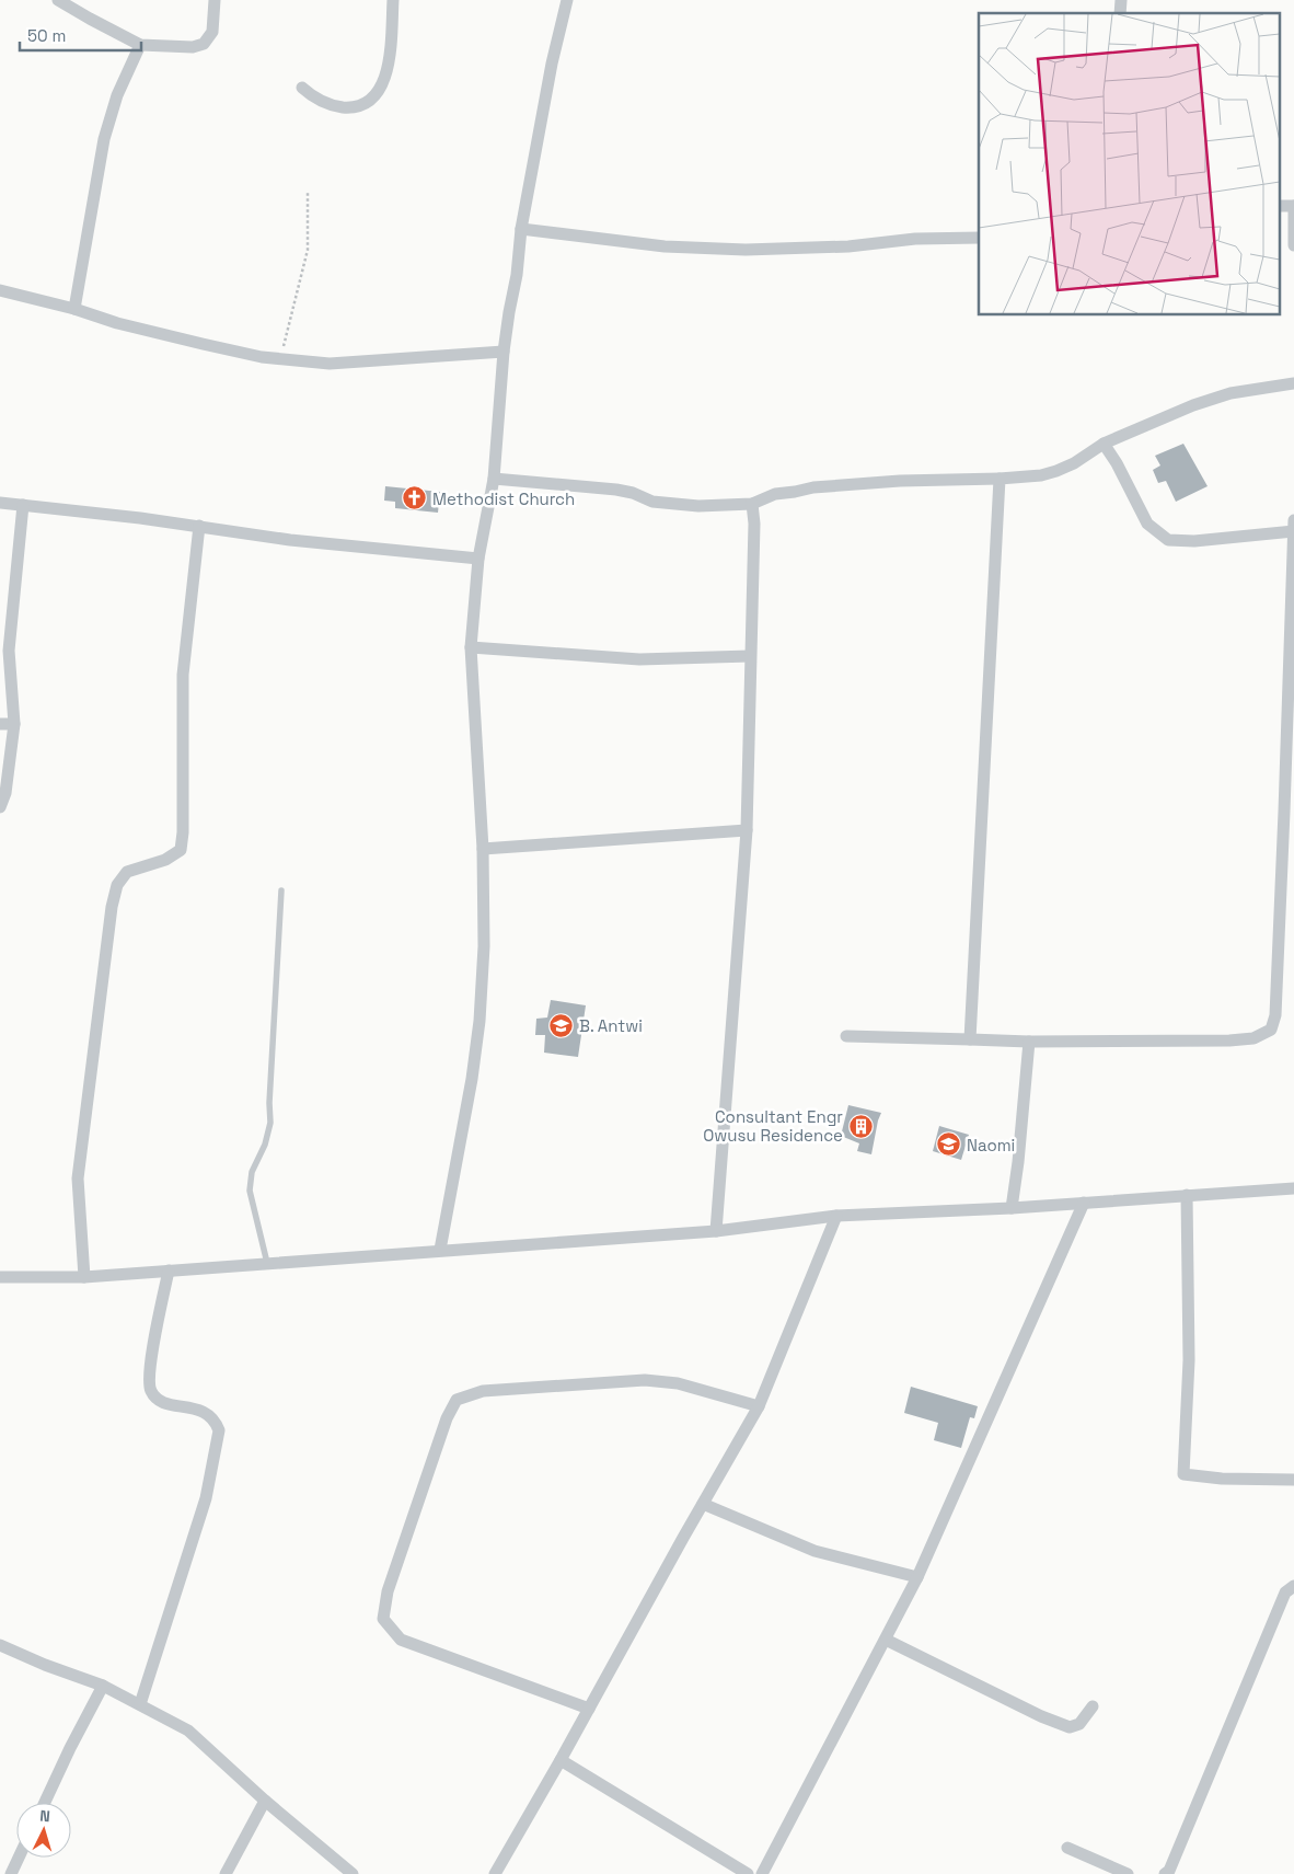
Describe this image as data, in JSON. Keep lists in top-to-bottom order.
{
  "places": {
    "church": ["Methodist Church"],
    "school or university": ["B. Antwi", "Naomi"],
    "building": ["Consultant Engr Owusu Residence"]
  },
  "scale_bar": "50 m",
  "north": "top"
}
